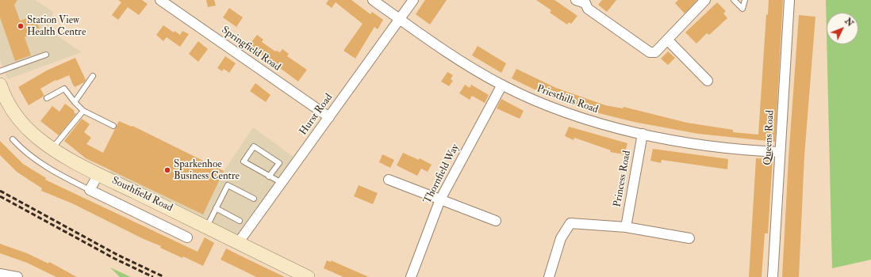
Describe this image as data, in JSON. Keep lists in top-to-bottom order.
{
  "streets": {
    "main road": ["Southfield Road"],
    "street": [
      "Springfield Road",
      "Priesthills Road",
      "Hurst Road",
      "Queens Road",
      "Thornfield Way",
      "Princess Road"
    ]
  },
  "crossings": [
    ["Springfield Road", "Hurst Road"],
    ["Priesthills Road", "Hurst Road"],
    ["Priesthills Road", "Queens Road"],
    ["Priesthills Road", "Thornfield Way"],
    ["Priesthills Road", "Princess Road"],
    ["Hurst Road", "Southfield Road"]
  ],
  "places": ["Station View Health Centre", "Sparkenhoe Business Centre"],
  "north": "top right"
}
